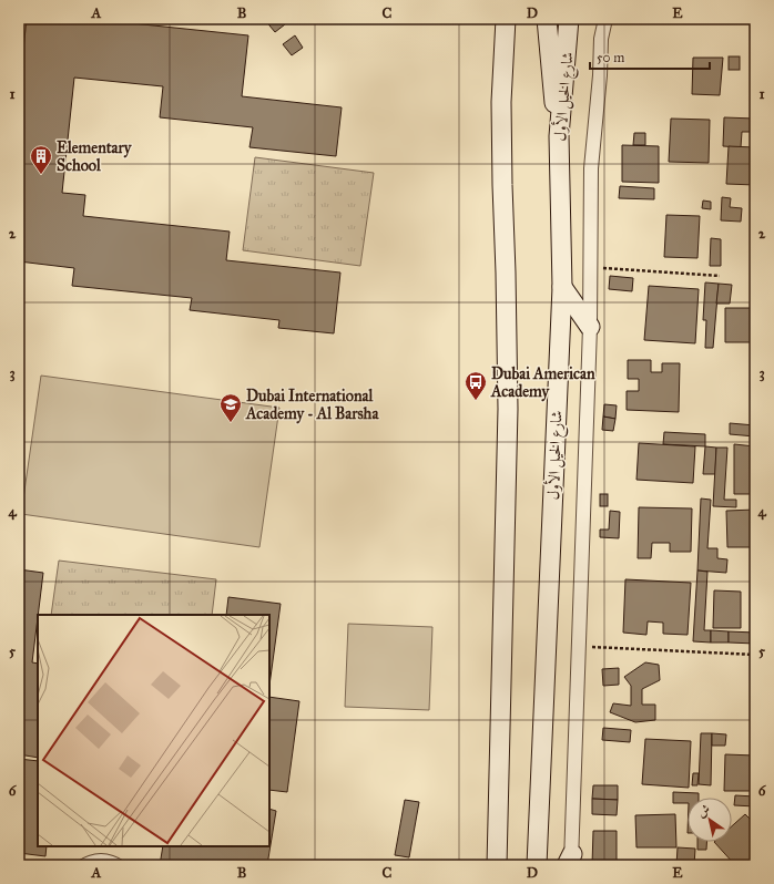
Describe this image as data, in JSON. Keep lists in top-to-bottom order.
{
  "streets": {
    "main road": ["شارع الخيل الأول"]
  },
  "places": {
    "building": ["Elementary School"],
    "bus stop": ["Dubai American Academy"],
    "school or university": ["Dubai International Academy - Al Barsha"]
  },
  "scale_bar": "50 m",
  "north": "top left",
  "grid": {
    "columns": [
      "A",
      "B",
      "C",
      "D",
      "E"
    ],
    "rows": [
      "1",
      "2",
      "3",
      "4",
      "5",
      "6"
    ]
  }
}
